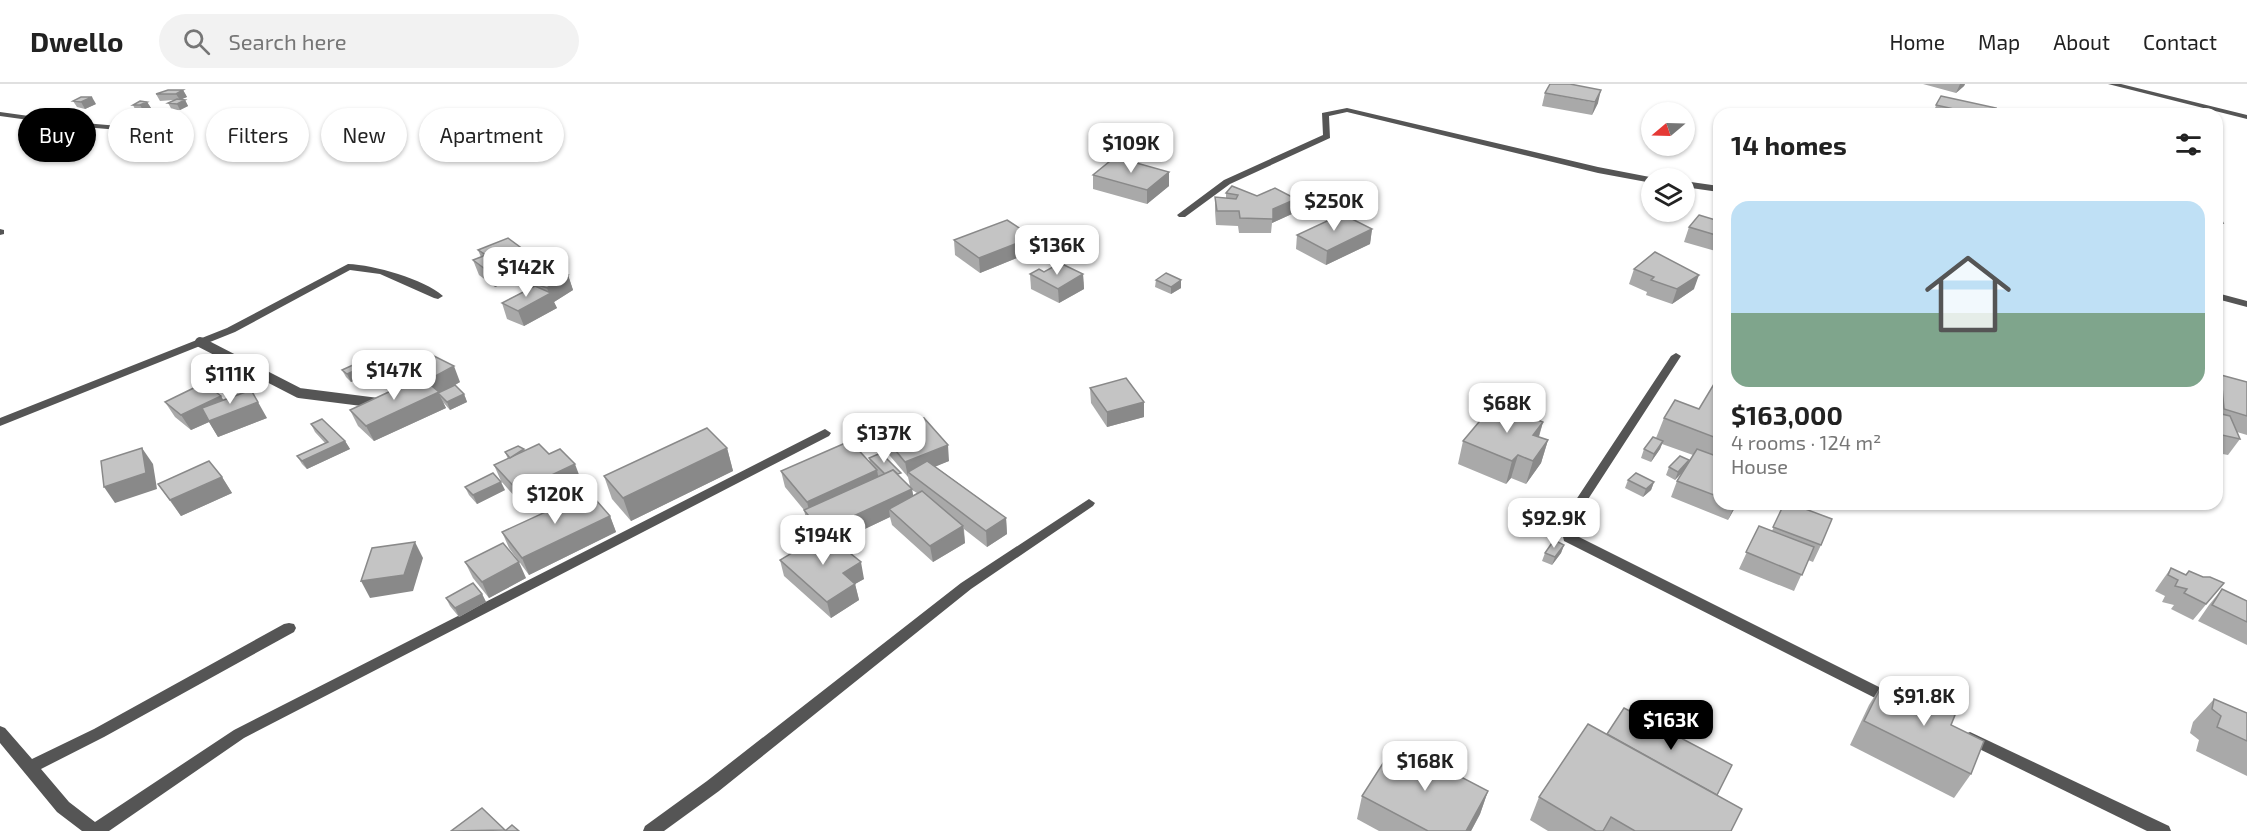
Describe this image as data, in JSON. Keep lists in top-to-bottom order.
{
  "north": "left",
  "page": {
    "header": "Dwello",
    "search": "Search here",
    "nav": [
      "Home",
      "Map",
      "About",
      "Contact"
    ],
    "chip": [
      "Buy",
      "Rent",
      "Filters",
      "New",
      "Apartment"
    ],
    "heading": "14 homes",
    "price": [
      "$109K",
      "$250K",
      "$136K",
      "$142K",
      "$147K",
      "$111K",
      "$68K",
      "$137K",
      "$120K",
      "$92.9K",
      "$194K",
      "$91.8K",
      "$163K",
      "$168K"
    ],
    "list": [
      {
        "name": "$163,000",
        "note": "4 rooms · 124 m² · House"
      }
    ]
  }
}
